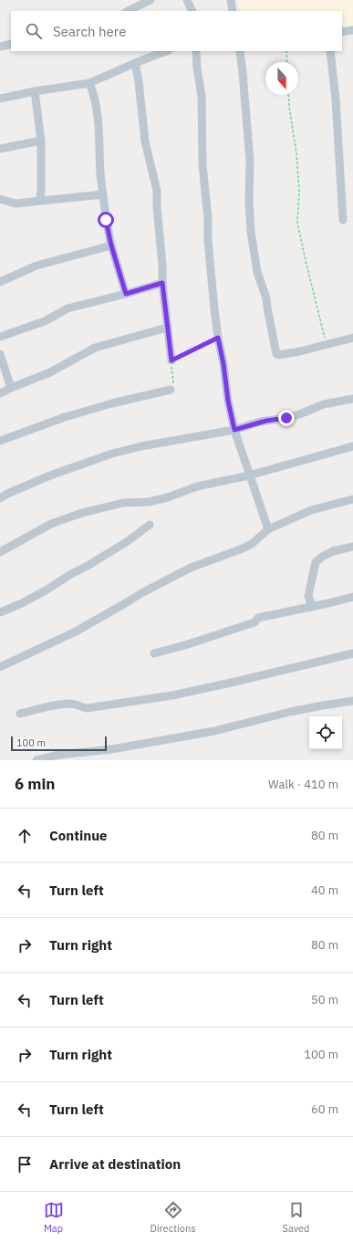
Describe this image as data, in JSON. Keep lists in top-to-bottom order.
{
  "scale_bar": "100 m",
  "north": "bottom",
  "page": {
    "search": "Search here",
    "scale": "100 m",
    "heading": ["6 min", "Walk · 410 m"],
    "list": [
      ["Continue", "80 m"],
      ["Turn left", "40 m"],
      ["Turn right", "80 m"],
      ["Turn left", "50 m"],
      ["Turn right", "100 m"],
      ["Turn left", "60 m"],
      "Arrive at destination"
    ],
    "nav": ["Map", "Directions", "Saved"]
  }
}
